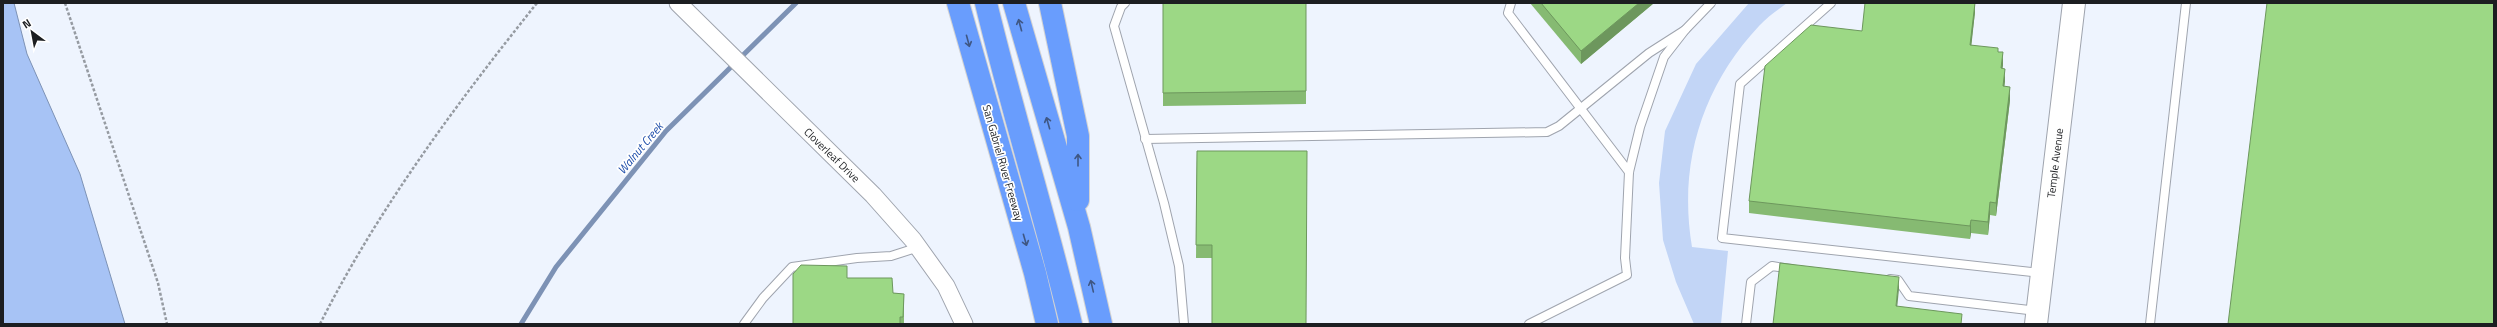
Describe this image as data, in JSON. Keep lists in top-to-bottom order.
{
  "streets": {
    "highway": ["San Gabriel River Freeway"],
    "main road": ["Temple Avenue"],
    "street": ["Cloverleaf Drive"]
  },
  "water": ["Walnut Creek"],
  "north": "top left"
}
